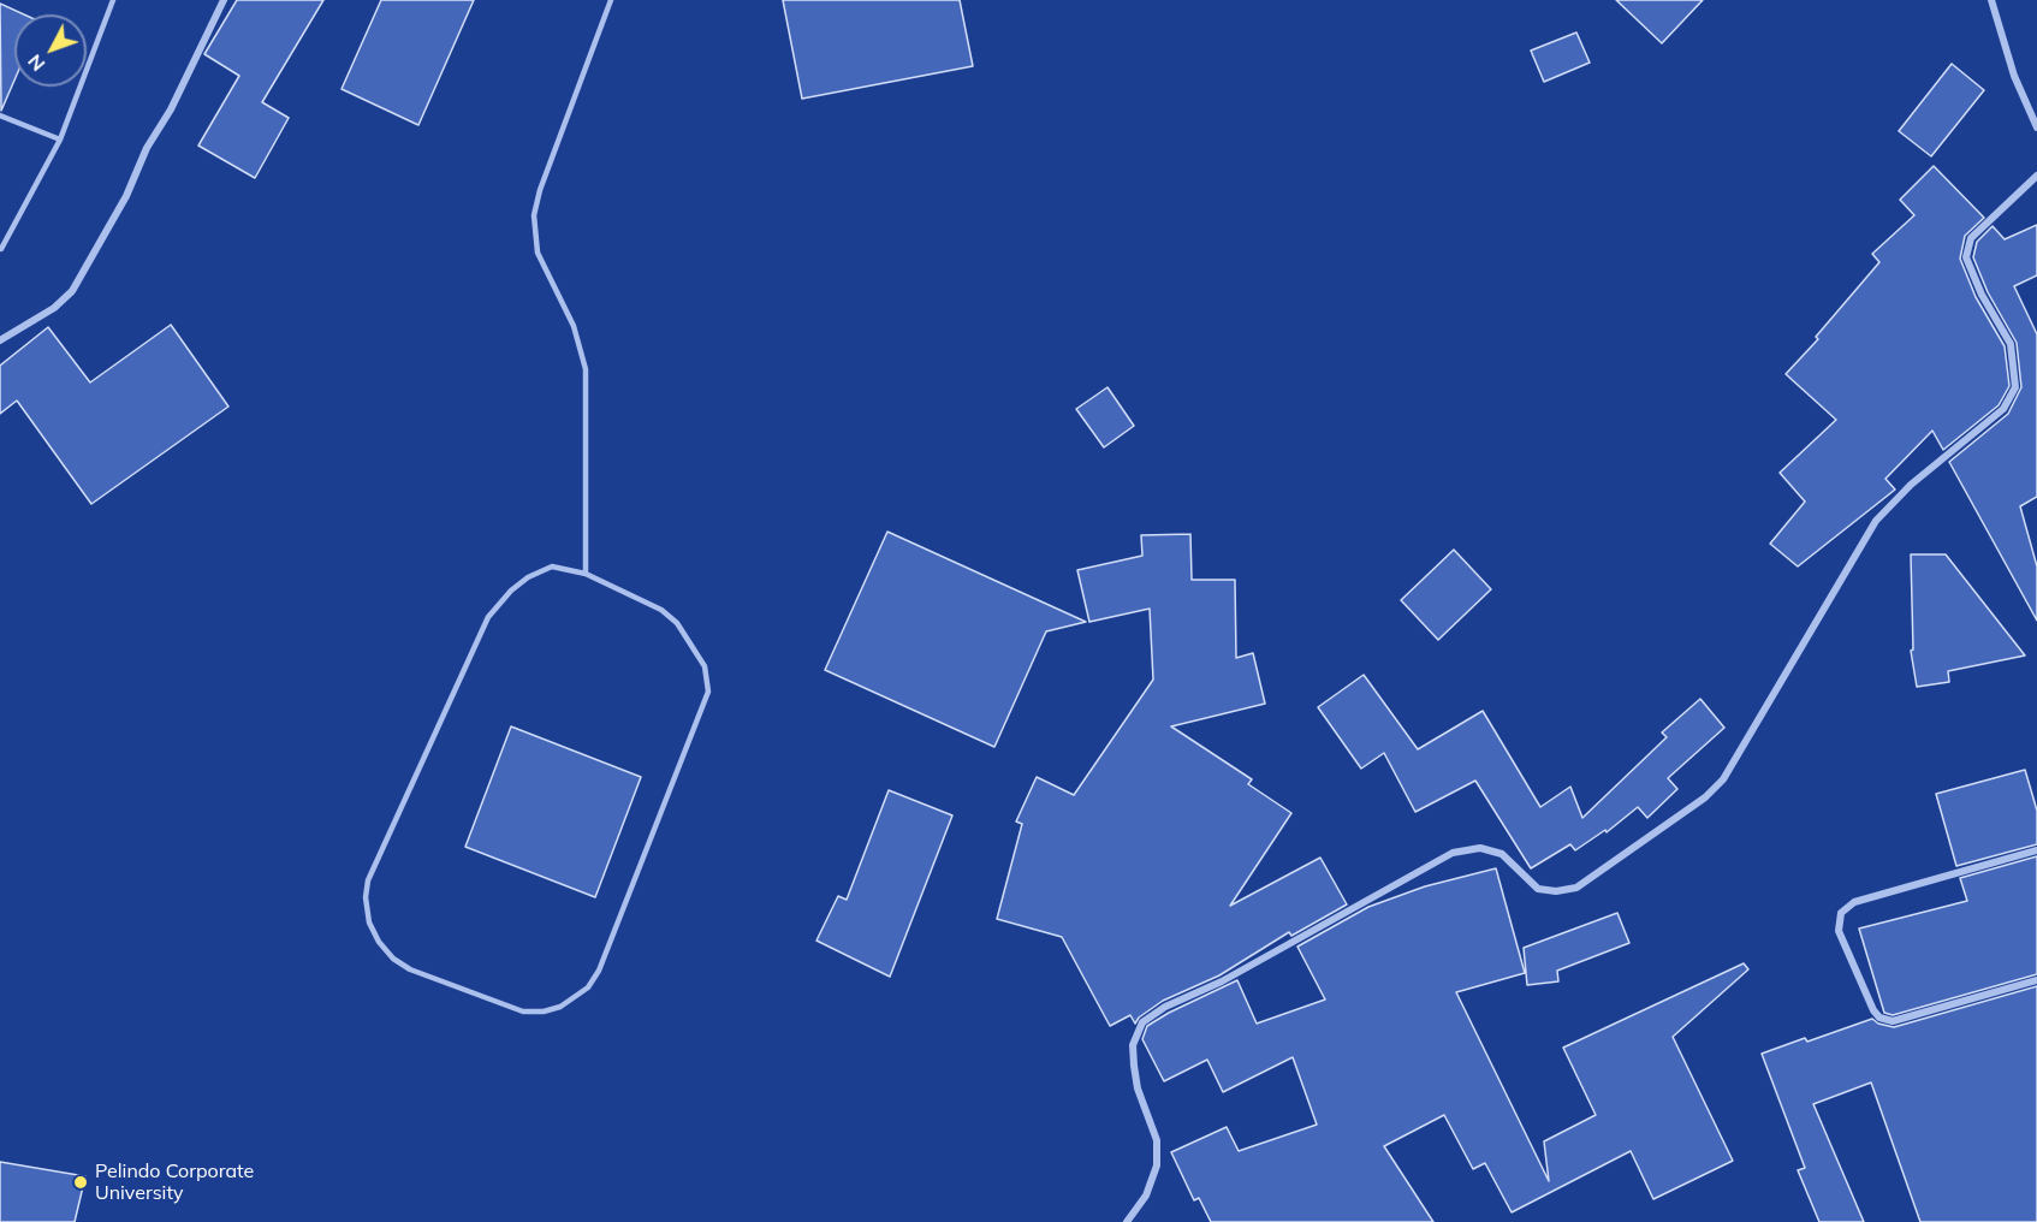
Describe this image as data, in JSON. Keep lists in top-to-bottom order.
{
  "places": ["Pelindo Corporate University"],
  "north": "bottom left"
}
